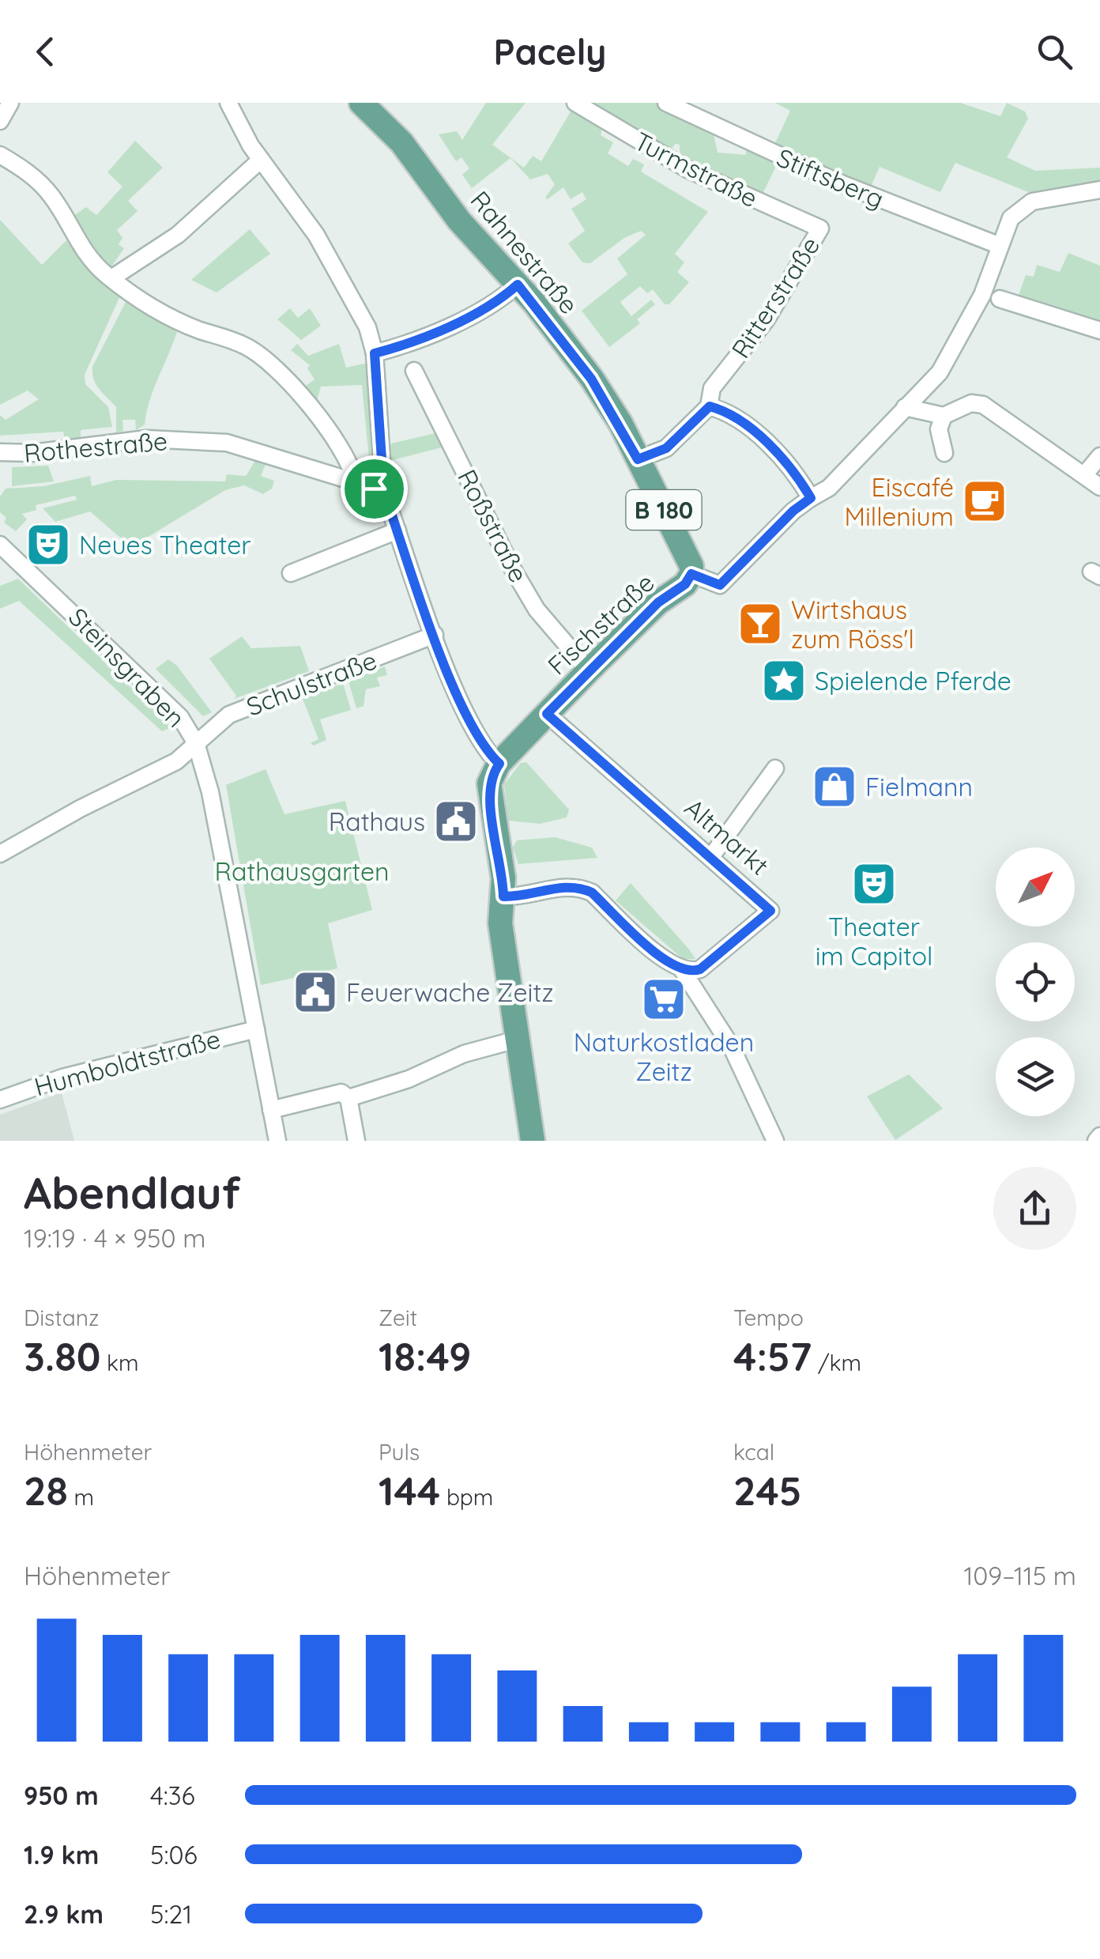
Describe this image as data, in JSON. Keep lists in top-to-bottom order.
{
  "streets": {
    "main road": ["Rahnestraße", "B 180", "Fischstraße"],
    "street": [
      "Turmstraße",
      "Stiftsberg",
      "Ritterstraße",
      "Rothestraße",
      "Roßstraße",
      "Steinsgraben",
      "Schulstraße",
      "Altmarkt",
      "Humboldtstraße"
    ]
  },
  "crossings": [
    ["Turmstraße", "Ritterstraße"],
    ["Rahnestraße", "B 180"],
    ["B 180", "Fischstraße"],
    ["Roßstraße", "Fischstraße"],
    ["Fischstraße", "Altmarkt"],
    ["Steinsgraben", "Schulstraße"],
    ["Steinsgraben", "Humboldtstraße"]
  ],
  "parks": ["Rathausgarten"],
  "places": {
    "cafe": ["Eiscafé Millenium"],
    "theatre": ["Neues Theater", "Theater im Capitol"],
    "bar": ["Wirtshaus zum Röss'l"],
    "place": ["Spielende Pferde"],
    "shop": ["Fielmann"],
    "public building": ["Rathaus", "Feuerwache Zeitz"],
    "supermarket": ["Naturkostladen Zeitz"]
  },
  "north": "top right",
  "page": {
    "header": "Pacely",
    "heading": ["Abendlauf", "19:19 · 4 × 950 m"],
    "stats": [
      ["Distanz", "3.80 km"],
      ["Zeit", "18:49"],
      ["Tempo", "4:57 /km"],
      ["Höhenmeter", "28 m"],
      ["Puls", "144 bpm"],
      ["kcal", "245"]
    ],
    "chart": ["Höhenmeter", "109–115 m"],
    "list": [
      {
        "name": "950 m",
        "note": "4:36"
      },
      {
        "name": "1.9 km",
        "note": "5:06"
      },
      {
        "name": "2.9 km",
        "note": "5:21"
      }
    ]
  }
}
